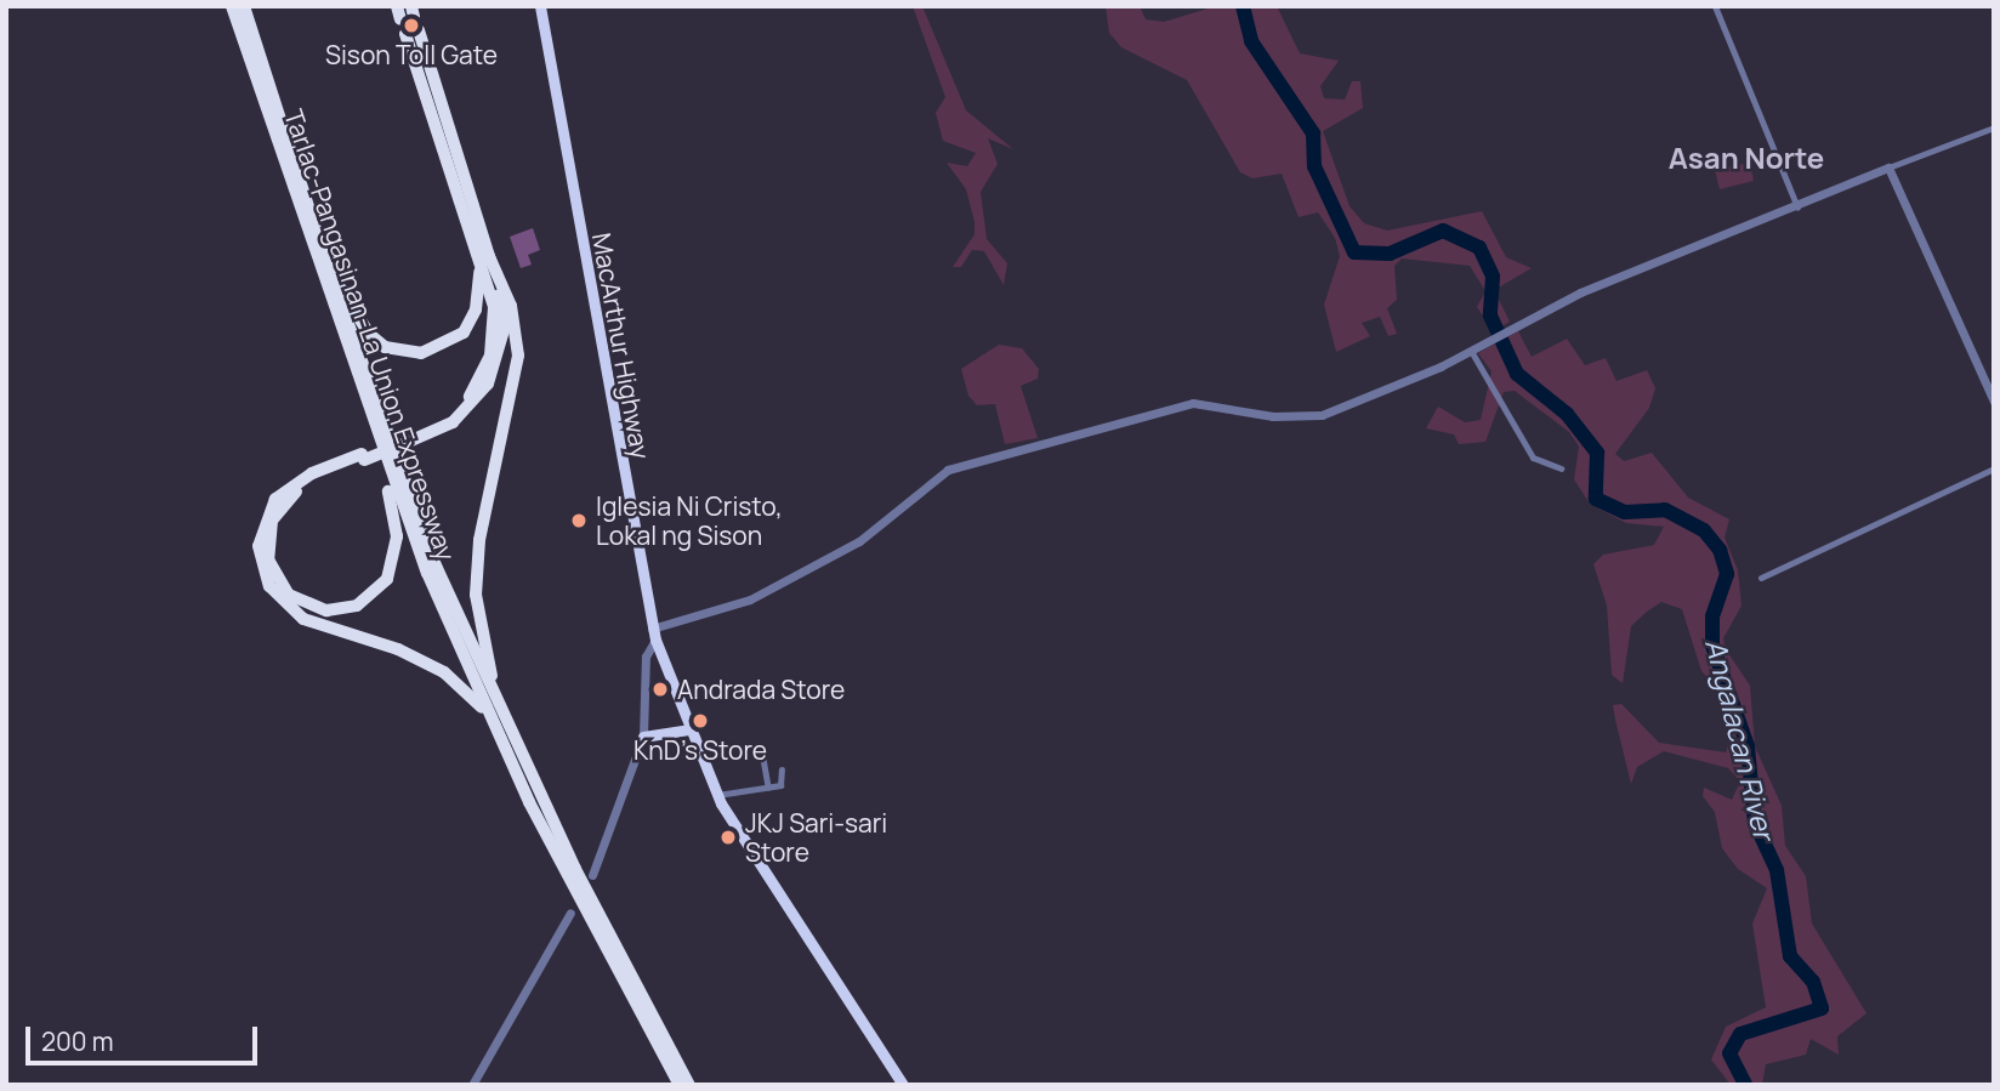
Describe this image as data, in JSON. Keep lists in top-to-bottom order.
{
  "streets": {
    "highway": ["Tarlac-Pangasinan-La Union Expressway", "MacArthur Highway"]
  },
  "districts": ["Asan Norte"],
  "water": ["Angalacan River"],
  "places": [
    "Sison Toll Gate",
    "Iglesia Ni Cristo, Lokal ng Sison",
    "Andrada Store",
    "KnD's Store",
    "JKJ Sari-sari Store"
  ],
  "scale_bar": "200 m"
}
